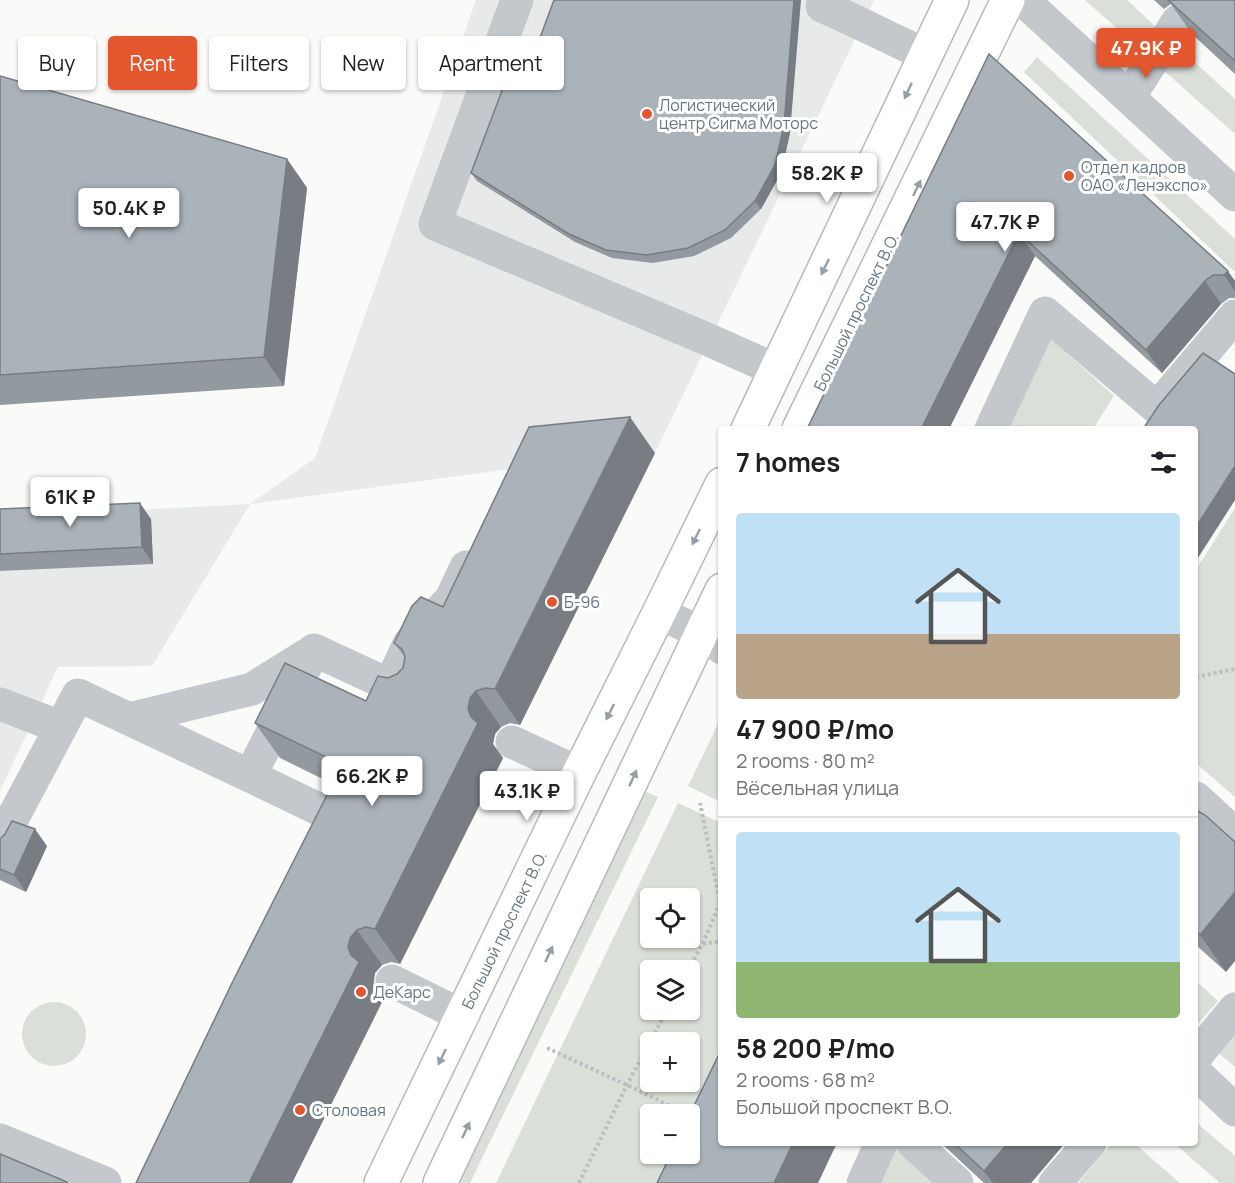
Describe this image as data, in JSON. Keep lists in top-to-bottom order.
{
  "streets": {
    "main road": ["Большой проспект В.О."]
  },
  "places": [
    "Логистический центр Сигма Моторс",
    "Отдел кадров ОАО «Ленэкспо»",
    "Б-96",
    "ДеКарс",
    "Столовая"
  ],
  "page": {
    "price": [
      "47.9K ₽",
      "58.2K ₽",
      "50.4K ₽",
      "47.7K ₽",
      "61K ₽",
      "66.2K ₽",
      "43.1K ₽"
    ],
    "chip": [
      "Buy",
      "Rent",
      "Filters",
      "New",
      "Apartment"
    ],
    "heading": "7 homes",
    "list": [
      {
        "name": "47 900 ₽/mo",
        "note": "2 rooms · 80 m² · Вёсельная улица"
      },
      {
        "name": "58 200 ₽/mo",
        "note": "2 rooms · 68 m² · Большой проспект В.О."
      }
    ],
    "map_buttons": ["+", "−"]
  }
}
